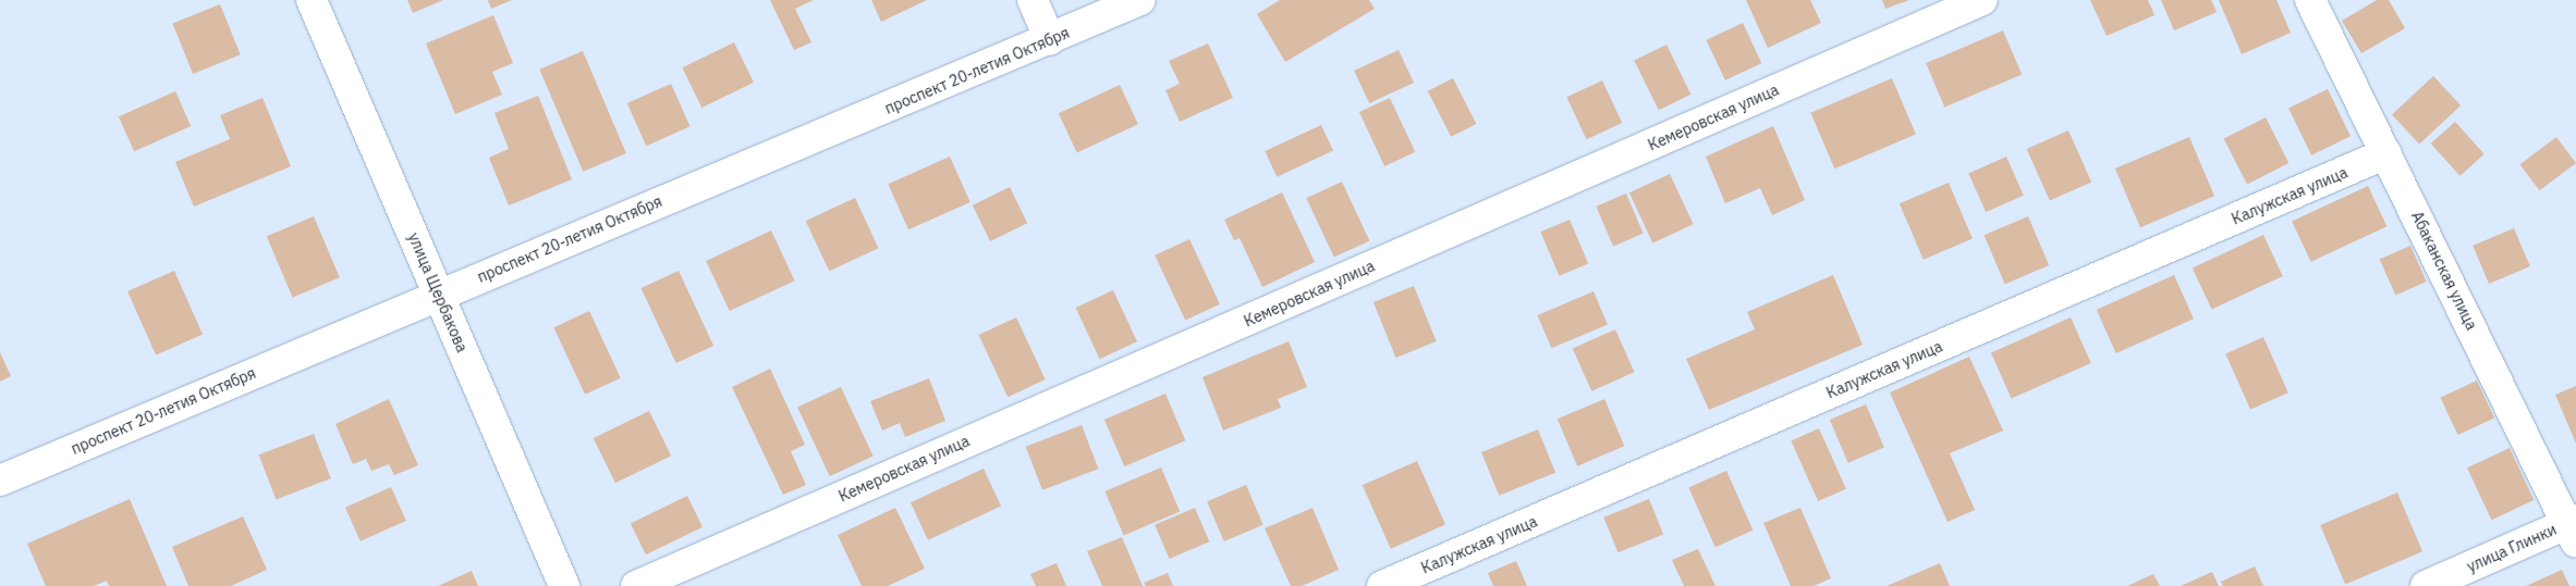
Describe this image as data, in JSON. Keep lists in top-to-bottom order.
{
  "streets": {
    "street": [
      "проспект 20-летия Октября",
      "Кемеровская улица",
      "Калужская улица",
      "Абаканская улица",
      "улица Щербакова",
      "улица Глинки"
    ]
  },
  "crossings": [
    ["проспект 20-летия Октября", "улица Щербакова"],
    ["Калужская улица", "Абаканская улица"],
    ["Абаканская улица", "улица Глинки"]
  ]
}
